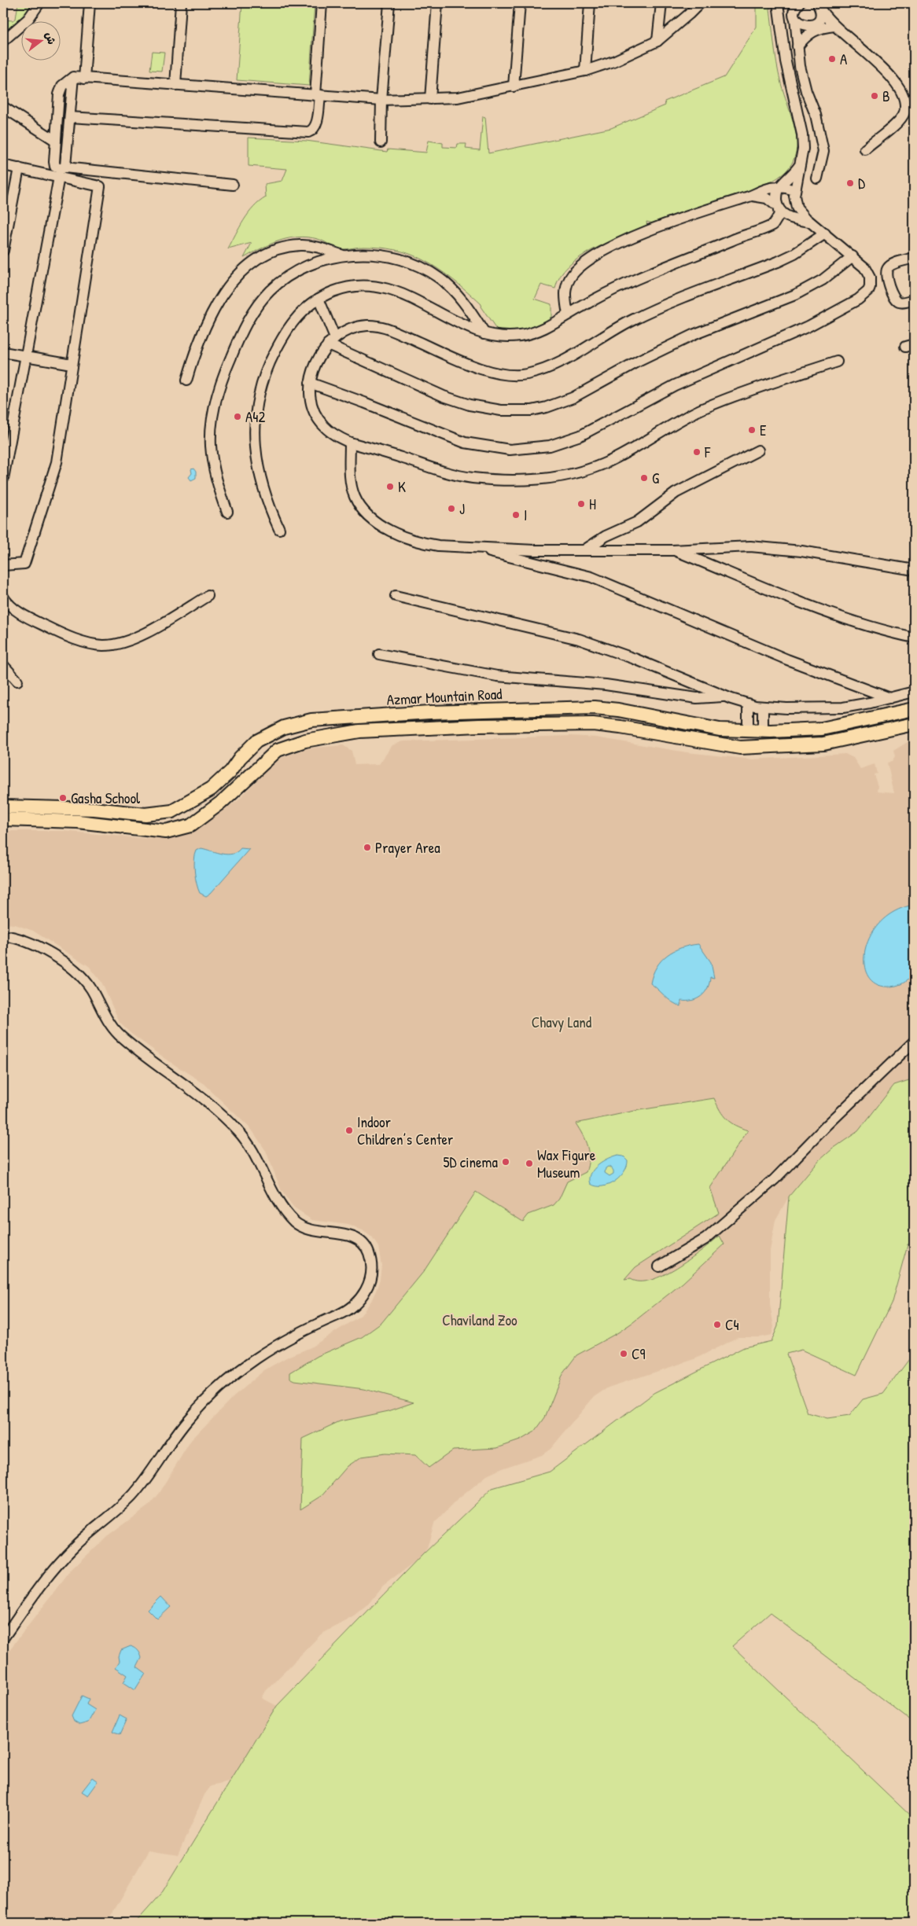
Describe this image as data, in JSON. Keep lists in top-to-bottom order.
{
  "streets": {
    "main road": ["Azmar Mountain Road"]
  },
  "parks": ["Chavy Land", "Chaviland Zoo"],
  "places": [
    "A",
    "B",
    "D",
    "A42",
    "E",
    "F",
    "G",
    "K",
    "H",
    "J",
    "I",
    "Gasha School",
    "Prayer Area",
    "Indoor Children’s Center",
    "5D cinema",
    "Wax Figure Museum",
    "C4",
    "C9"
  ],
  "north": "right"
}
